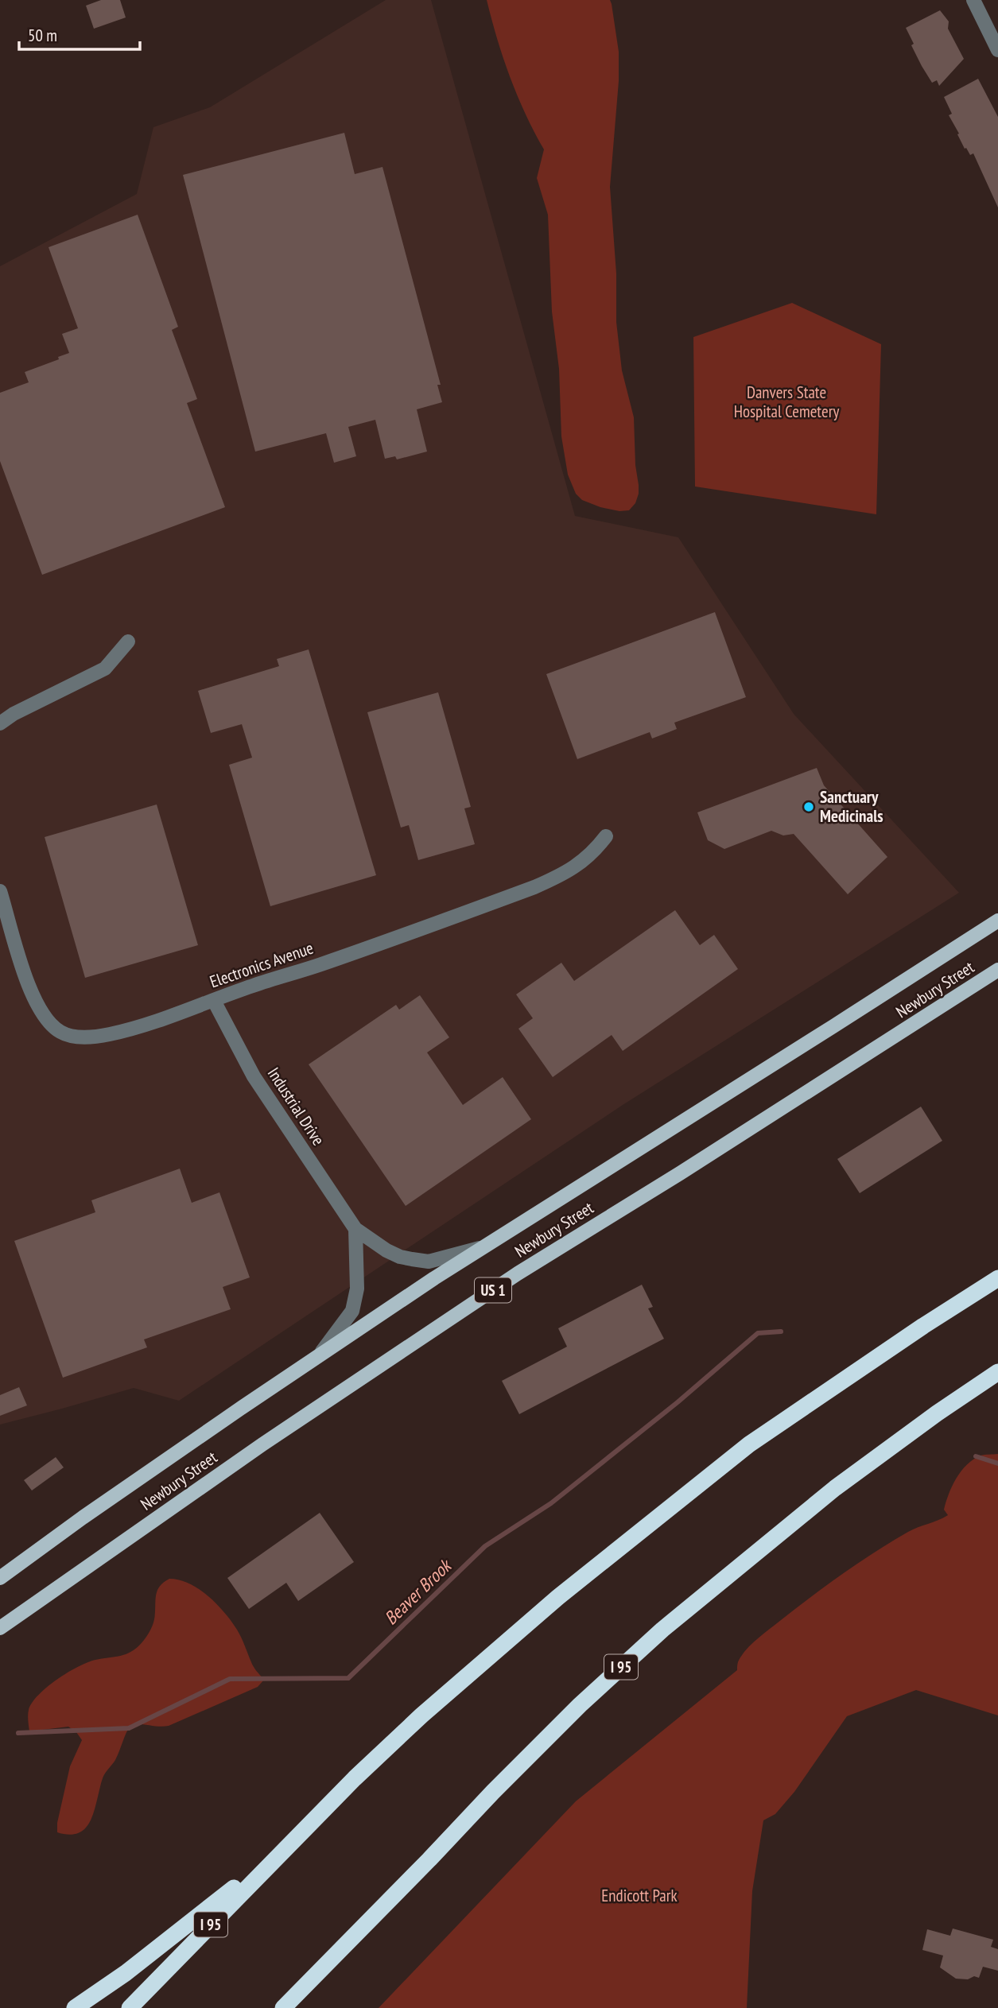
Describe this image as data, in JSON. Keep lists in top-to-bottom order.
{
  "streets": {
    "highway": ["I 95"],
    "main road": ["Newbury Street", "US 1"],
    "street": ["Electronics Avenue", "Industrial Drive"]
  },
  "crossings": [
    ["Electronics Avenue", "Industrial Drive"],
    ["Newbury Street", "Industrial Drive"]
  ],
  "water": ["Beaver Brook"],
  "parks": ["Danvers State Hospital Cemetery", "Endicott Park"],
  "places": ["Sanctuary Medicinals"],
  "scale_bar": "50 m"
}
